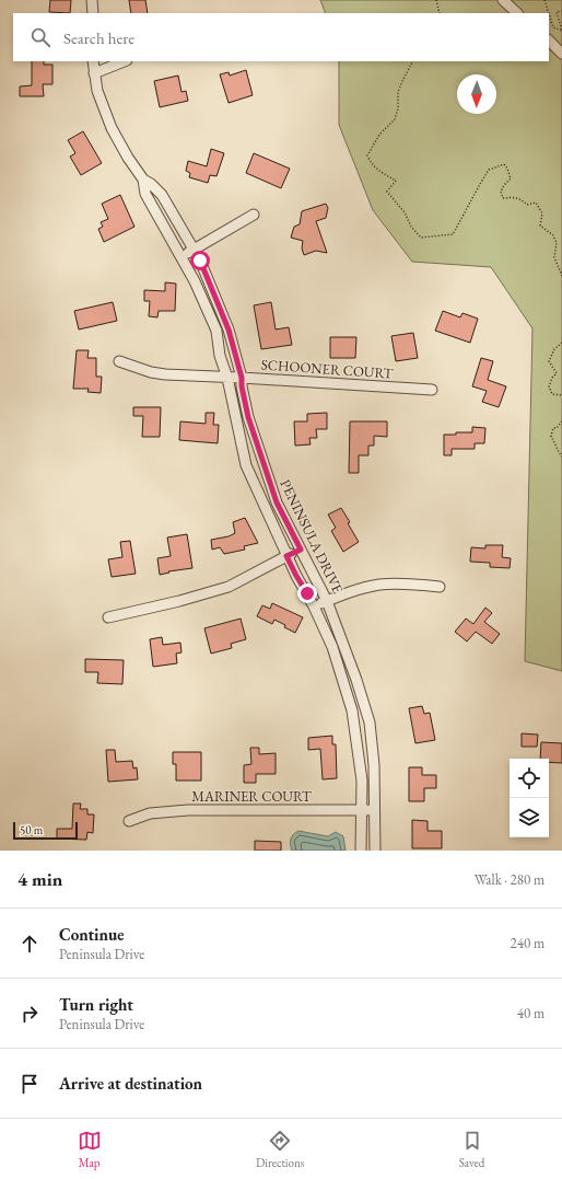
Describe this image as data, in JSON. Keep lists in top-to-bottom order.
{
  "streets": {
    "street": ["SCHOONER COURT", "PENINSULA DRIVE", "MARINER COURT"]
  },
  "crossings": [
    ["SCHOONER COURT", "PENINSULA DRIVE"],
    ["PENINSULA DRIVE", "MARINER COURT"]
  ],
  "scale_bar": "50 m",
  "north": "bottom",
  "page": {
    "search": "Search here",
    "scale": "50 m",
    "heading": ["4 min", "Walk · 280 m"],
    "list": [
      ["Continue", "Peninsula Drive", "240 m"],
      ["Turn right", "Peninsula Drive", "40 m"],
      "Arrive at destination"
    ],
    "nav": ["Map", "Directions", "Saved"]
  }
}
